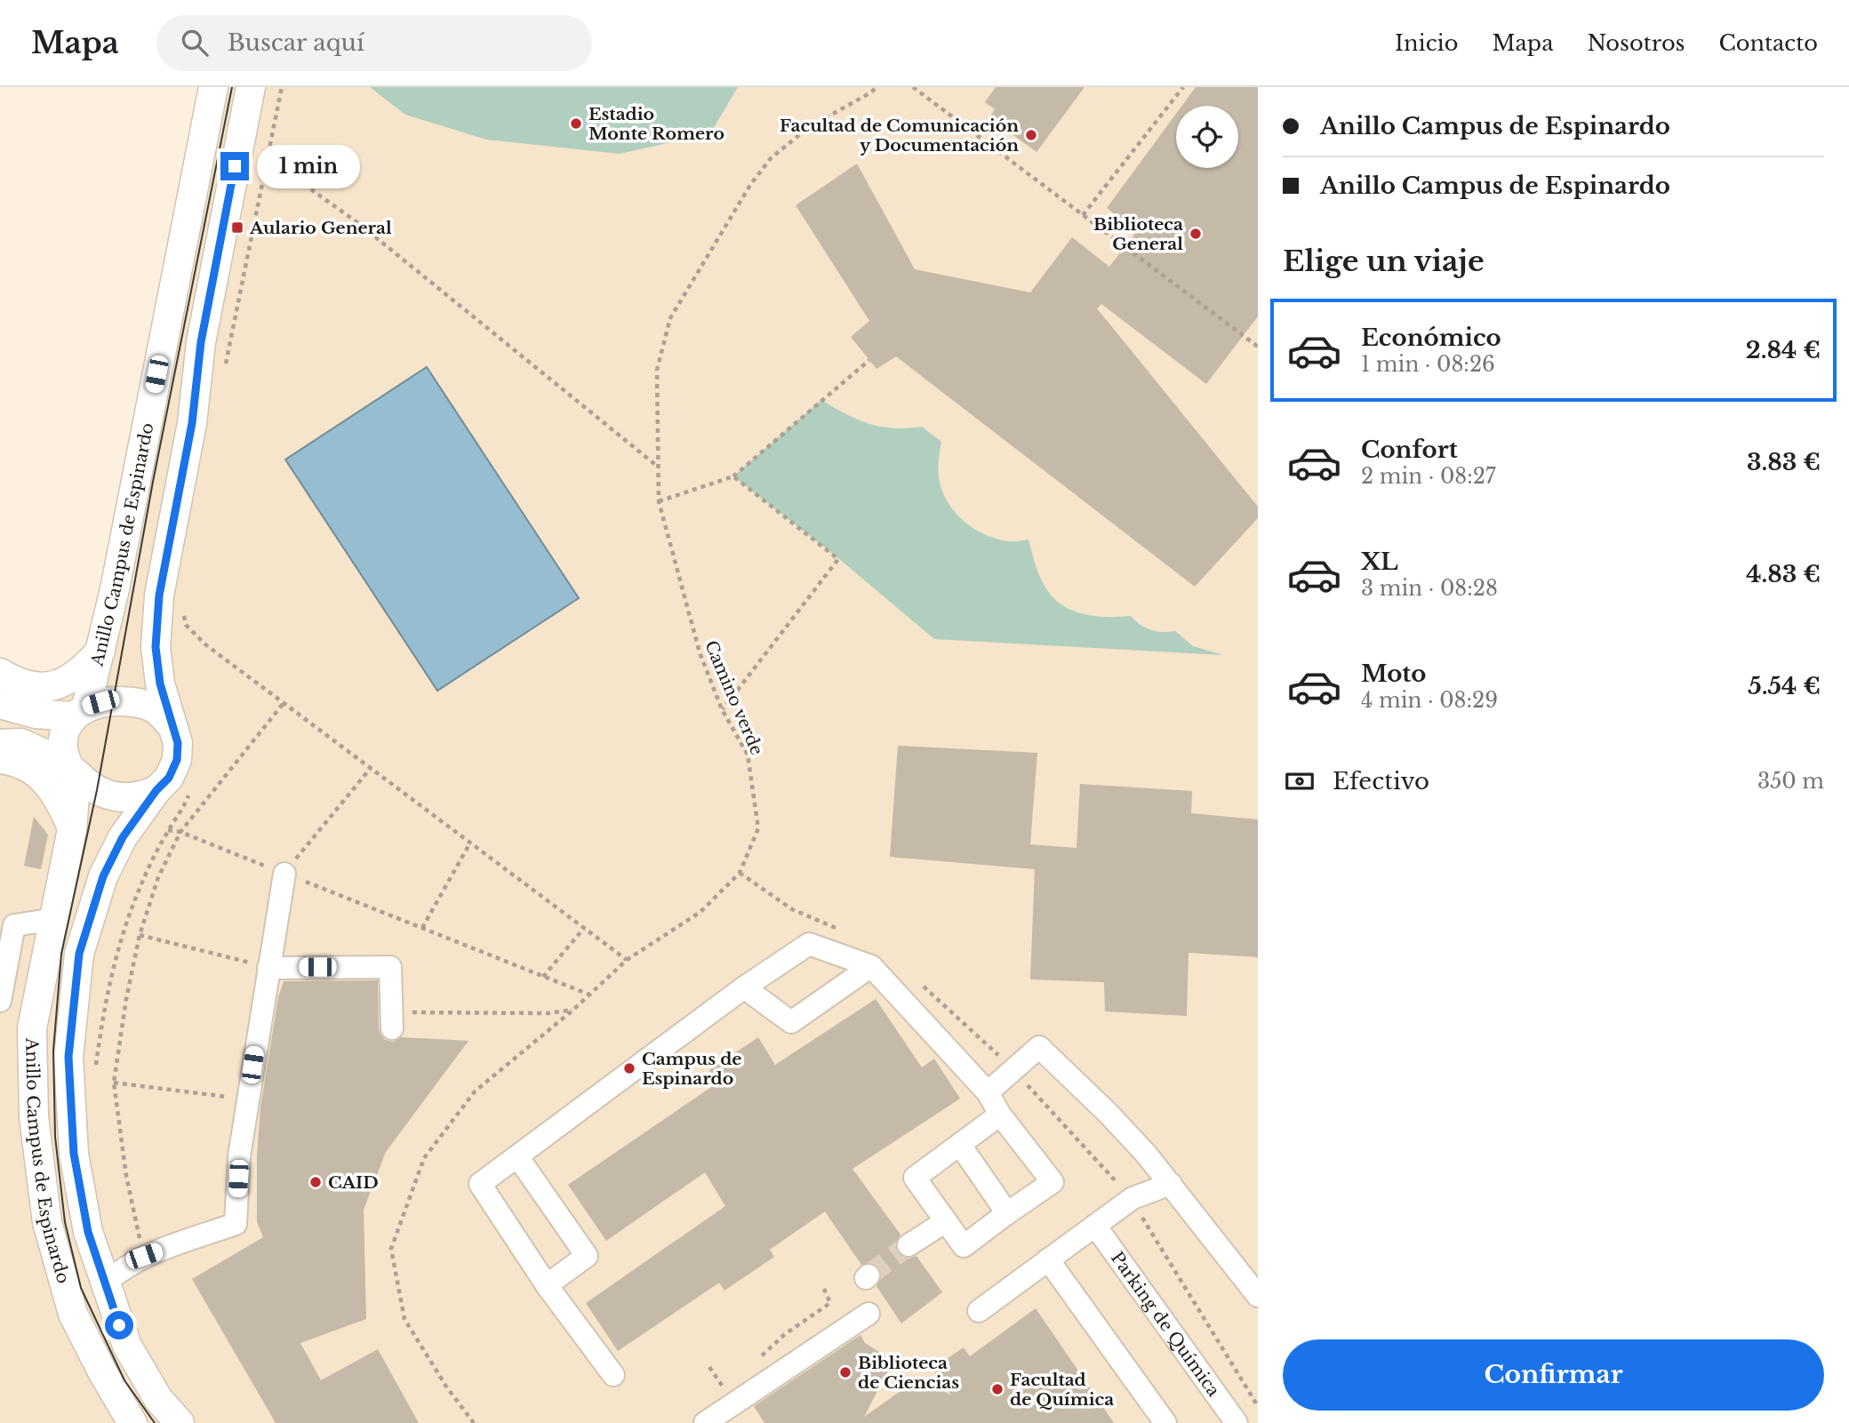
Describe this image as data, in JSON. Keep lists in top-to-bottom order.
{
  "streets": {
    "main road": ["Anillo Campus de Espinardo"],
    "street": ["Parking de Química"],
    "path": ["Camino verde"]
  },
  "places": {
    "other": [
      "Estadio Monte Romero",
      "Facultad de Comunicación y Documentación",
      "Biblioteca General",
      "Campus de Espinardo",
      "CAID",
      "Biblioteca de Ciencias",
      "Facultad de Química"
    ],
    "transit": ["Aulario General"]
  },
  "page": {
    "header": "Mapa",
    "search": "Buscar aquí",
    "nav": [
      "Inicio",
      "Mapa",
      "Nosotros",
      "Contacto"
    ],
    "banner": ["Anillo Campus de Espinardo", "Anillo Campus de Espinardo"],
    "bubble": "1 min",
    "heading": "Elige un viaje",
    "list": [
      {
        "name": "Económico",
        "note": "1 min · 08:26",
        "value": "2.84 €"
      },
      {
        "name": "Confort",
        "note": "2 min · 08:27",
        "value": "3.83 €"
      },
      {
        "name": "XL",
        "note": "3 min · 08:28",
        "value": "4.83 €"
      },
      {
        "name": "Moto",
        "note": "4 min · 08:29",
        "value": "5.54 €"
      }
    ],
    "pay": ["Efectivo", "350 m"],
    "buttons": "Confirmar"
  }
}
